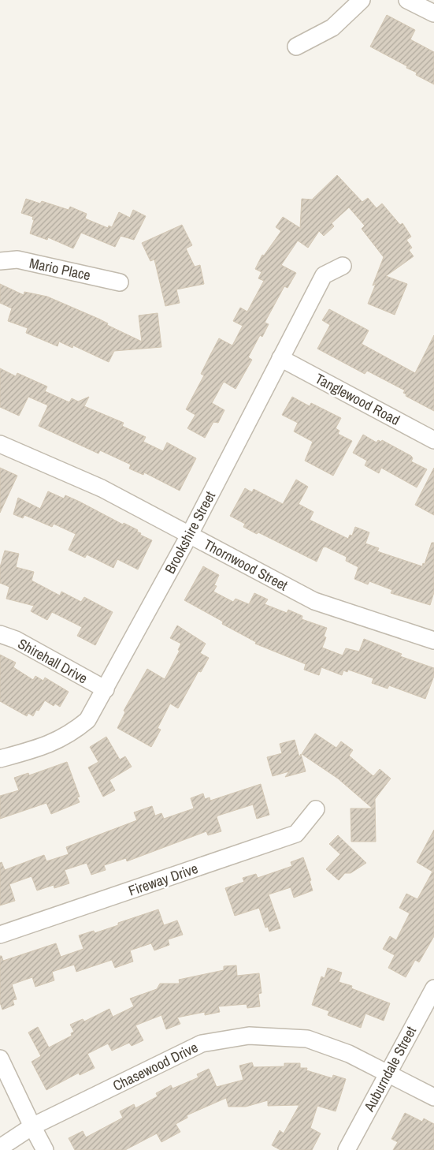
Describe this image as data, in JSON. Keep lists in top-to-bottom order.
{
  "streets": {
    "street": [
      "Mario Place",
      "Tanglewood Road",
      "Brookshire Street",
      "Thornwood Street",
      "Shirehall Drive",
      "Fireway Drive",
      "Chasewood Drive",
      "Auburndale Street"
    ]
  },
  "crossings": [
    ["Tanglewood Road", "Brookshire Street"],
    ["Brookshire Street", "Thornwood Street"],
    ["Brookshire Street", "Shirehall Drive"],
    ["Chasewood Drive", "Auburndale Street"]
  ]
}
